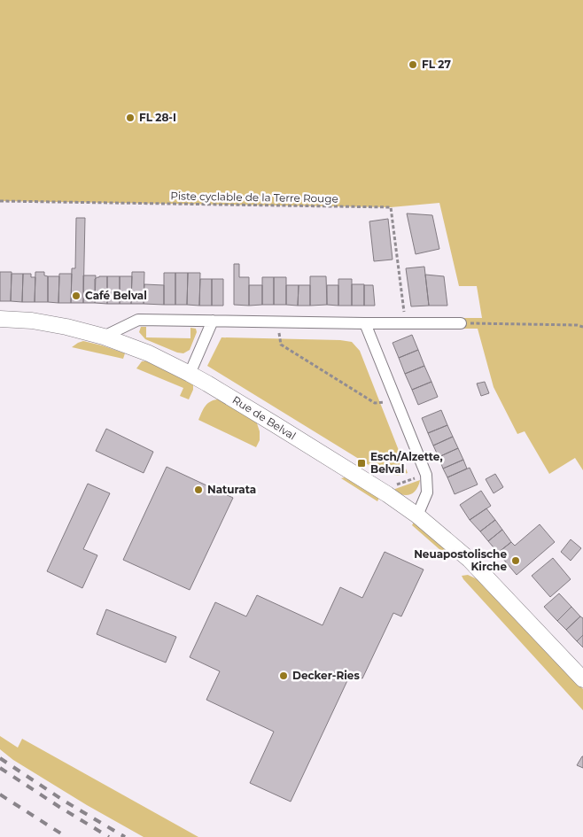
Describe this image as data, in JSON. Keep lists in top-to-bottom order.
{
  "streets": {
    "main road": ["Rue de Belval"],
    "path": ["Piste cyclable de la Terre Rouge"]
  },
  "places": {
    "other": [
      "FL 27",
      "FL 28-I",
      "Café Belval",
      "Naturata",
      "Neuapostolische Kirche",
      "Decker-Ries"
    ],
    "transit": ["Esch/Alzette, Belval"]
  }
}
